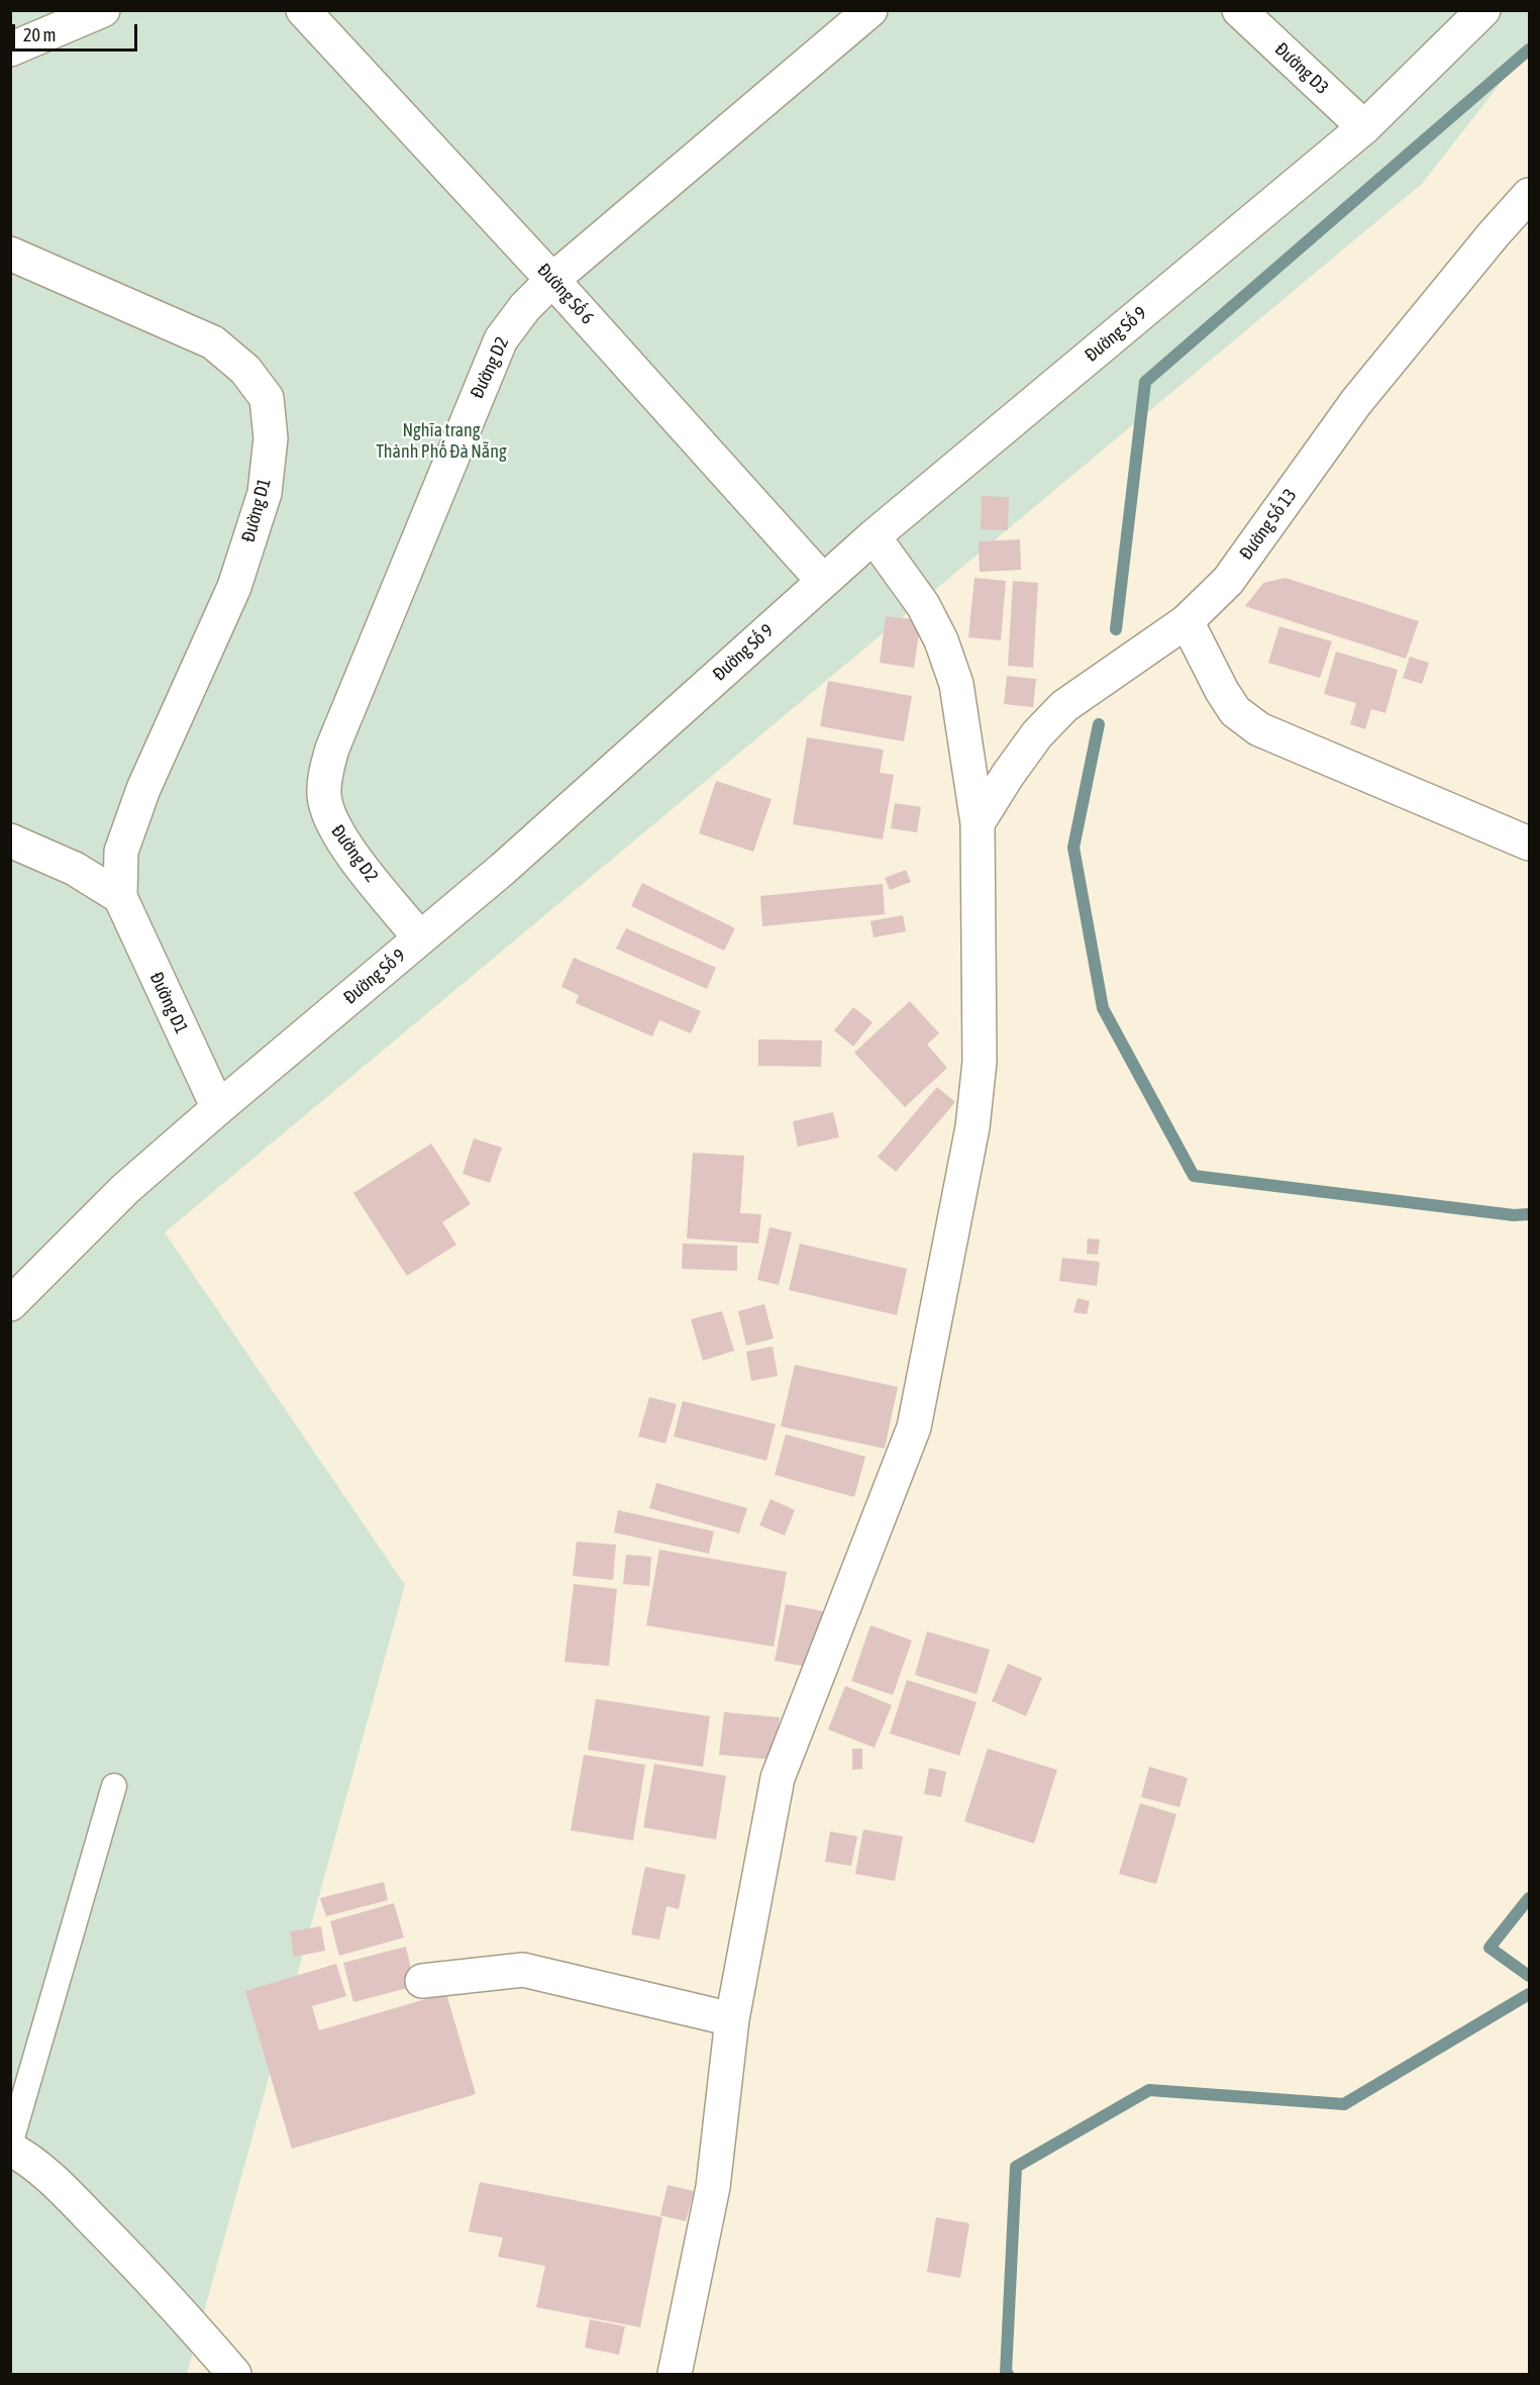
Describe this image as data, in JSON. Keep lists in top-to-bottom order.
{
  "streets": {
    "street": [
      "Đường D3",
      "Đường Số 6",
      "Đường Số 9",
      "Đường D2",
      "Đường D1",
      "Đường Số 13"
    ]
  },
  "crossings": [
    ["Đường D3", "Đường Số 9"],
    ["Đường Số 6", "Đường Số 9"],
    ["Đường Số 6", "Đường D2"],
    ["Đường Số 9", "Đường D2"],
    ["Đường Số 9", "Đường D1"]
  ],
  "parks": ["Nghĩa trang Thành Phố Đà Nẵng"],
  "scale_bar": "20 m"
}
